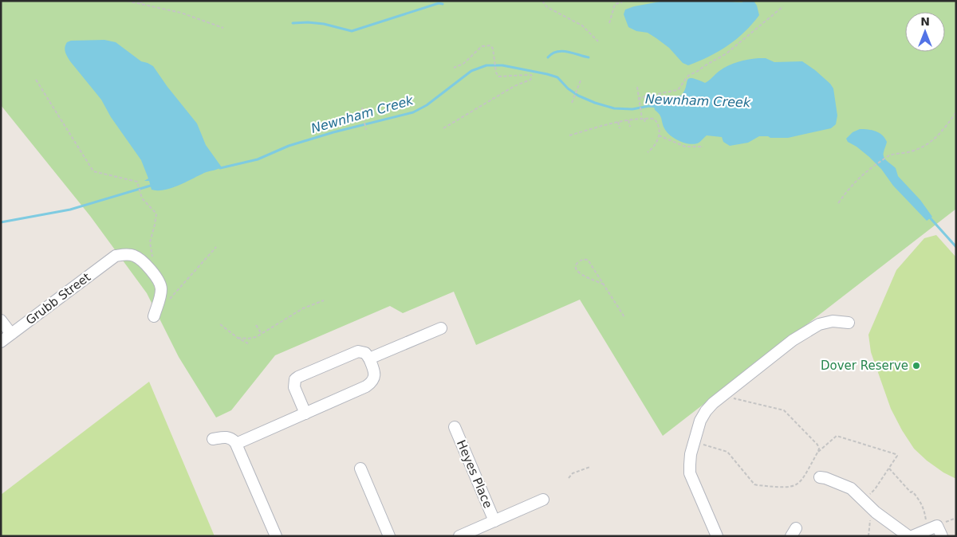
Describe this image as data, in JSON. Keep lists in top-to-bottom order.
{
  "streets": {
    "street": ["Grubb Street", "Heyes Place"]
  },
  "water": ["Newnham Creek"],
  "places": ["Dover Reserve"],
  "north": "top"
}
